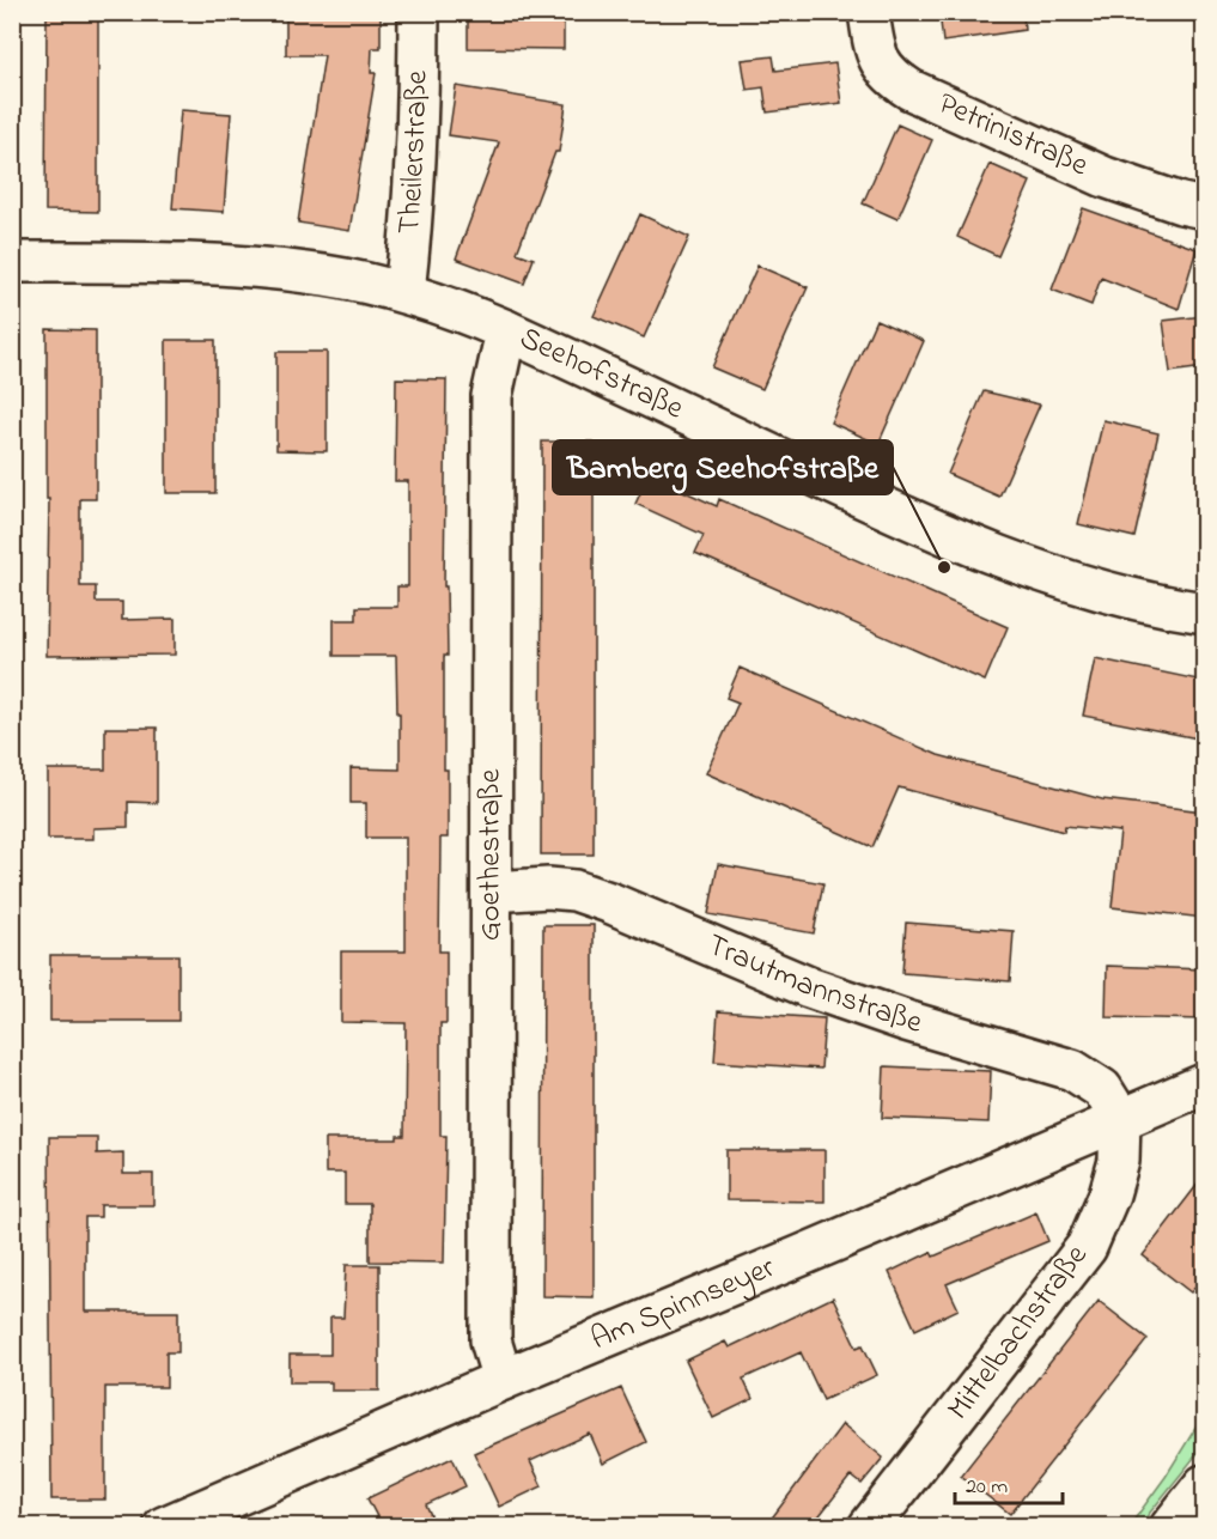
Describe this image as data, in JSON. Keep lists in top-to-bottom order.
{
  "streets": {
    "street": [
      "Petrinistraße",
      "Theilerstraße",
      "Seehofstraße",
      "Goethestraße",
      "Trautmannstraße",
      "Am Spinnseyer",
      "Mittelbachstraße"
    ]
  },
  "crossings": [
    ["Theilerstraße", "Seehofstraße"],
    ["Seehofstraße", "Goethestraße"],
    ["Goethestraße", "Trautmannstraße"],
    ["Goethestraße", "Am Spinnseyer"],
    ["Trautmannstraße", "Am Spinnseyer"],
    ["Trautmannstraße", "Mittelbachstraße"],
    ["Am Spinnseyer", "Mittelbachstraße"]
  ],
  "places": ["Bamberg Seehofstraße"],
  "scale_bar": "20 m"
}
